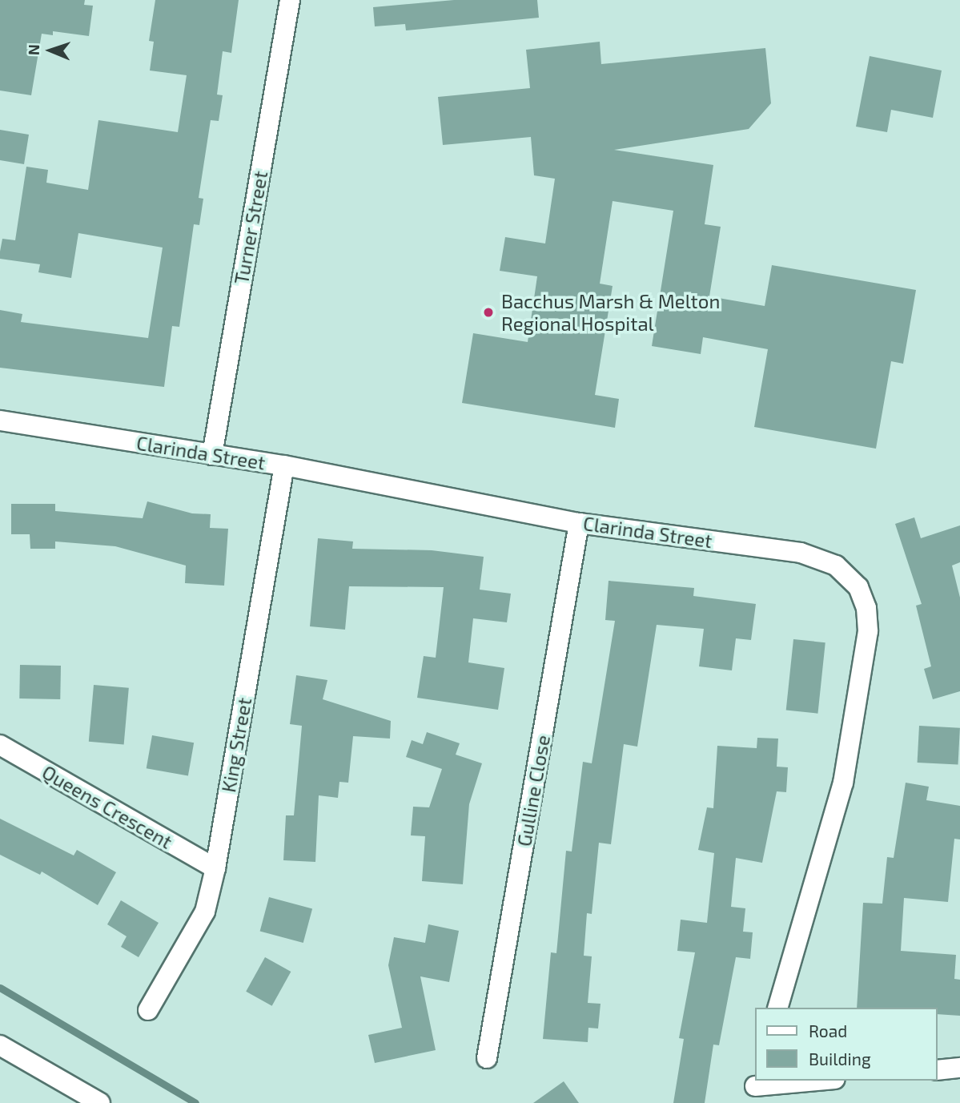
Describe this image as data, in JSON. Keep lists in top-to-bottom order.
{
  "streets": {
    "street": [
      "Turner Street",
      "Clarinda Street",
      "King Street",
      "Gulline Close",
      "Queens Crescent"
    ]
  },
  "crossings": [
    ["Turner Street", "Clarinda Street"],
    ["Clarinda Street", "King Street"],
    ["Clarinda Street", "Gulline Close"],
    ["King Street", "Queens Crescent"]
  ],
  "places": ["Bacchus Marsh & Melton Regional Hospital"],
  "legend": ["Road", "Building"],
  "north": "left"
}
